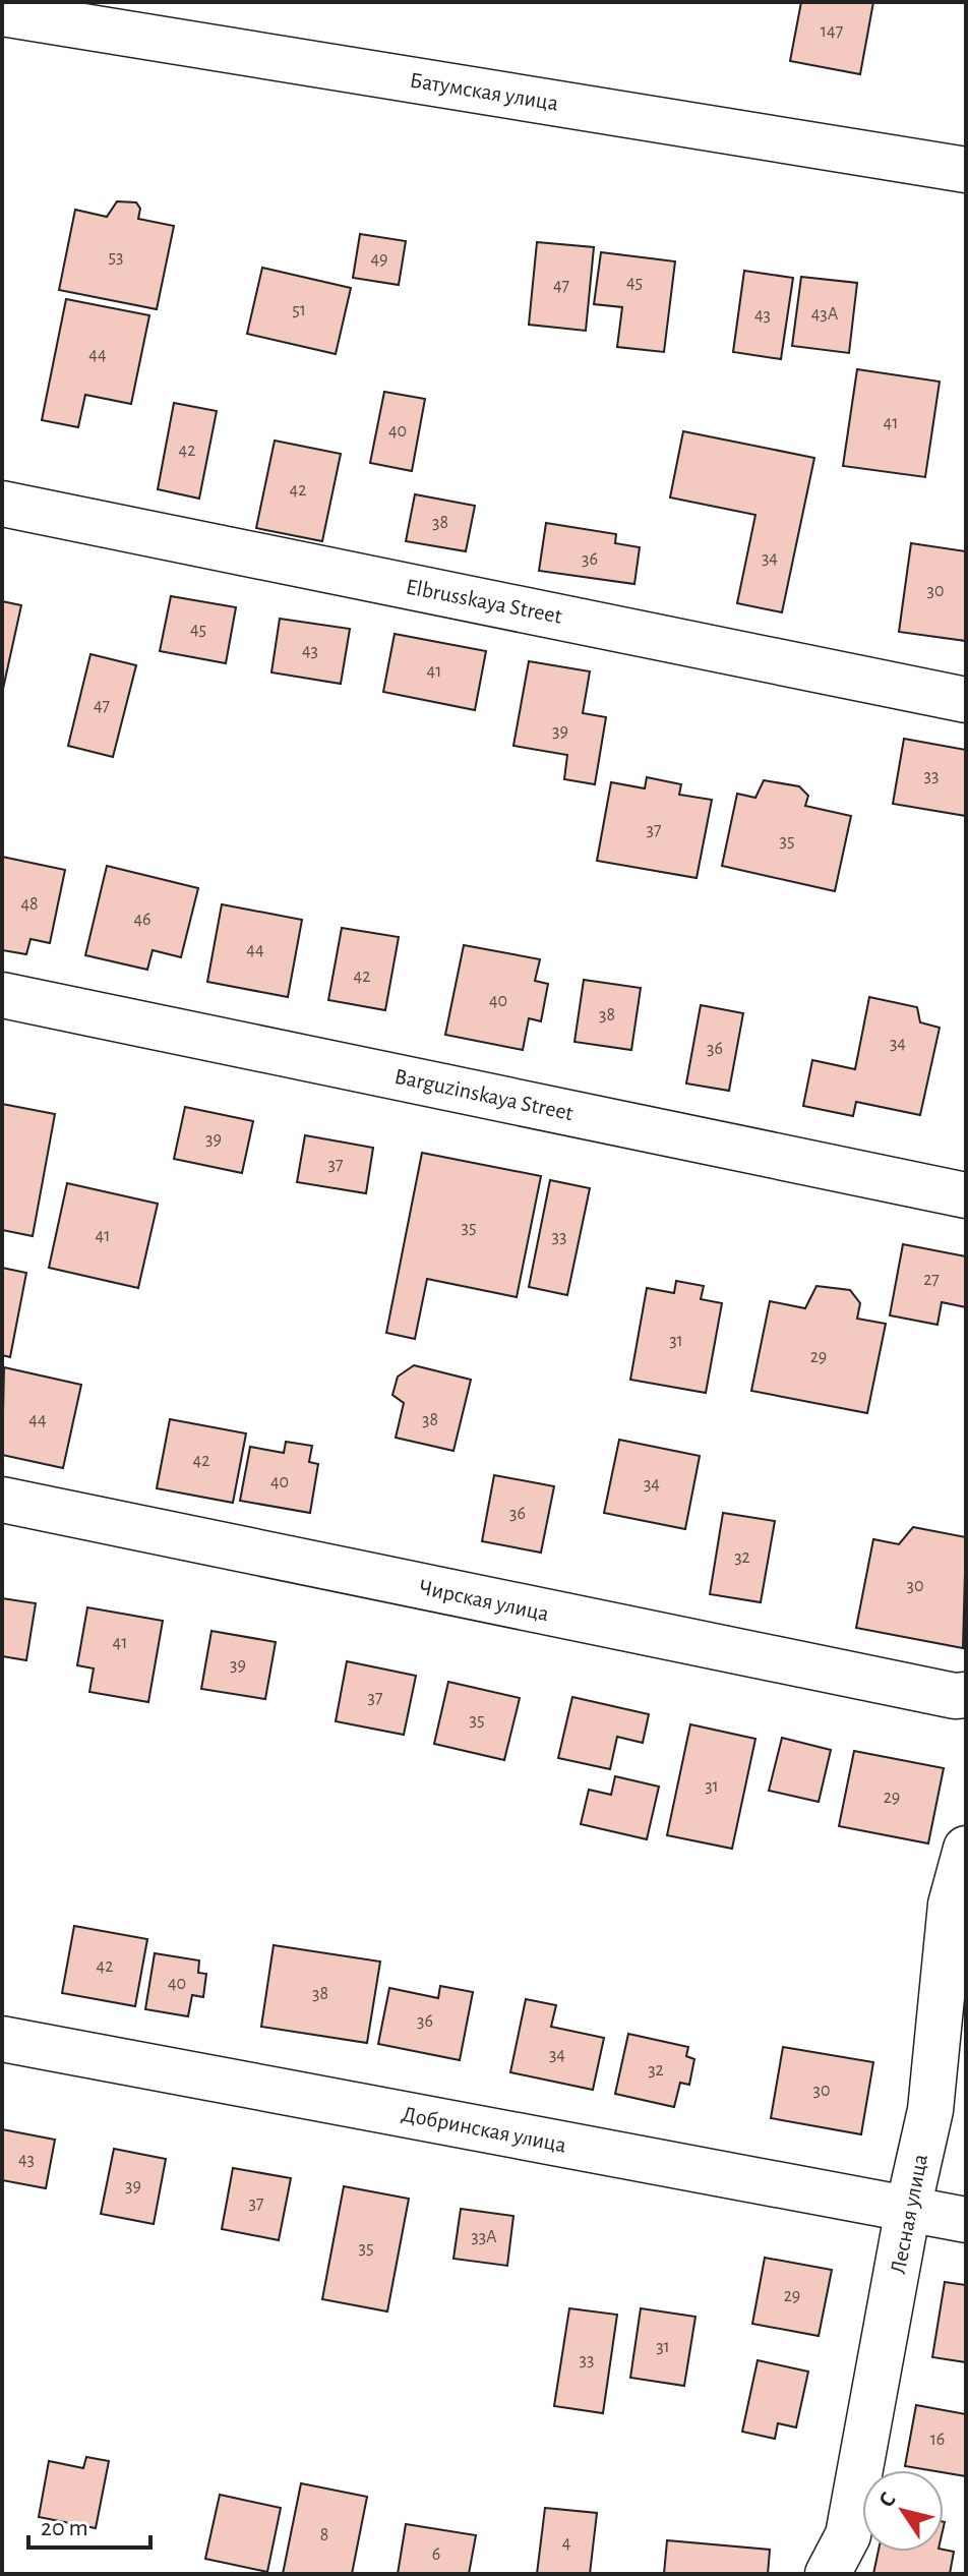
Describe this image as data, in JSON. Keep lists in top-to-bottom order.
{
  "streets": {
    "street": [
      "Батумская улица",
      "Elbrusskaya Street",
      "Barguzinskaya Street",
      "Чирская улица",
      "Добринская улица",
      "Лесная улица"
    ]
  },
  "crossings": [
    ["Добринская улица", "Лесная улица"]
  ],
  "house_numbers": [
    "147",
    "53",
    "49",
    "45",
    "47",
    "51",
    "43А",
    "43",
    "44",
    "41",
    "40",
    "42",
    "42",
    "38",
    "34",
    "36",
    "30",
    "45",
    "43",
    "41",
    "47",
    "39",
    "33",
    "37",
    "35",
    "48",
    "46",
    "44",
    "42",
    "40",
    "38",
    "34",
    "36",
    "39",
    "37",
    "35",
    "41",
    "33",
    "27",
    "31",
    "29",
    "44",
    "38",
    "42",
    "40",
    "34",
    "36",
    "32",
    "30",
    "41",
    "39",
    "37",
    "35",
    "31",
    "29",
    "42",
    "40",
    "38",
    "36",
    "34",
    "32",
    "30",
    "43",
    "39",
    "37",
    "33А",
    "35",
    "29",
    "31",
    "33",
    "16",
    "8",
    "4",
    "6"
  ],
  "scale_bar": "20 m",
  "north": "top left"
}
